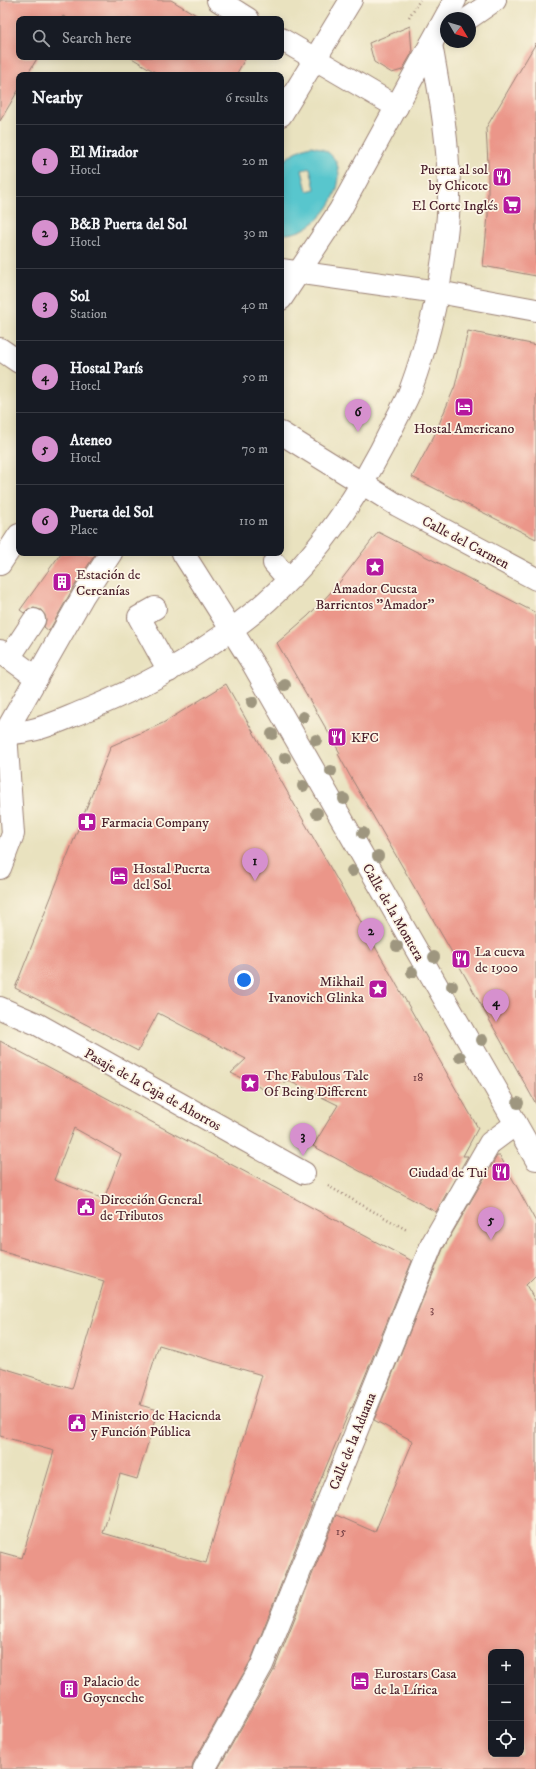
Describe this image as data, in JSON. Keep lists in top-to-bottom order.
{
  "streets": {
    "street": [
      "Calle del Carmen",
      "Calle de la Montera",
      "Pasaje de la Caja de Ahorros",
      "Calle de la Aduana"
    ]
  },
  "crossings": [
    ["Calle de la Montera", "Calle de la Aduana"]
  ],
  "places": {
    "restaurant": [
      "Puerta al sol by Chicote",
      "KFC",
      "La cueva de 1900",
      "Ciudad de Tui"
    ],
    "supermarket": ["El Corte Inglés"],
    "hotel": ["Hostal Americano", "Hostal Puerta del Sol", "Eurostars Casa de la Lírica"],
    "place": ["Amador Cuesta Barrientos \"Amador\"", "Mikhail Ivanovich Glinka", "The Fabulous Tale Of Being Different"],
    "building": ["Estación de Cercanías", "Palacio de Goyeneche"],
    "pharmacy": ["Farmacia Company"],
    "public building": ["Dirección General de Tributos", "Ministerio de Hacienda y Función Pública"]
  },
  "house_numbers": ["18", "3", "15"],
  "north": "bottom right",
  "page": {
    "search": "Search here",
    "heading": ["Nearby", "6 results"],
    "list": [
      {
        "mark": "1",
        "name": "El Mirador",
        "note": "Hotel",
        "value": "20 m"
      },
      {
        "mark": "2",
        "name": "B&B Puerta del Sol",
        "note": "Hotel",
        "value": "30 m"
      },
      {
        "mark": "3",
        "name": "Sol",
        "note": "Station",
        "value": "40 m"
      },
      {
        "mark": "4",
        "name": "Hostal París",
        "note": "Hotel",
        "value": "50 m"
      },
      {
        "mark": "5",
        "name": "Ateneo",
        "note": "Hotel",
        "value": "70 m"
      },
      {
        "mark": "6",
        "name": "Puerta del Sol",
        "note": "Place",
        "value": "110 m"
      }
    ],
    "pins": [
      "6",
      "1",
      "2",
      "4",
      "3",
      "5"
    ],
    "map_buttons": ["+", "−"]
  }
}
